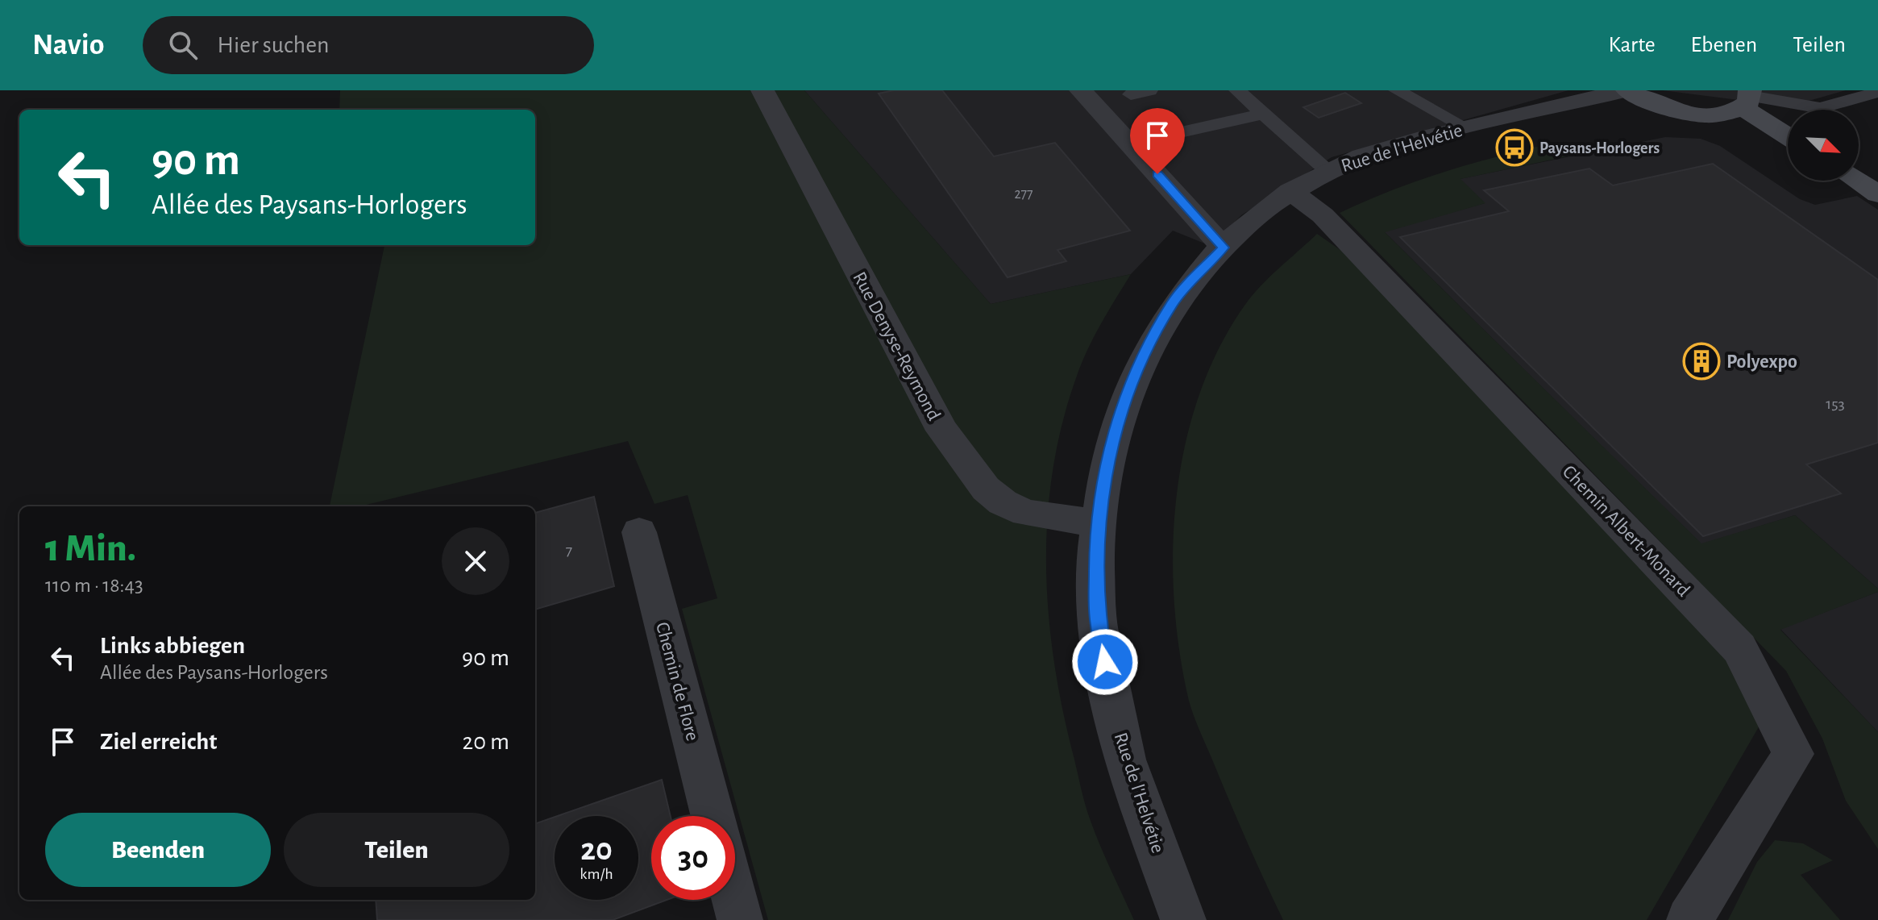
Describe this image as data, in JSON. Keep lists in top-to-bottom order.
{
  "streets": {
    "street": [
      "Rue de l'Helvétie",
      "Rue Denyse-Reymond",
      "Chemin Albert-Monard",
      "Chemin de Flore"
    ]
  },
  "crossings": [
    ["Rue de l'Helvétie", "Rue Denyse-Reymond"],
    ["Rue de l'Helvétie", "Chemin Albert-Monard"]
  ],
  "places": {
    "bus stop": ["Paysans-Horlogers"],
    "building": ["Polyexpo"]
  },
  "house_numbers": ["277", "153", "7"],
  "north": "bottom right",
  "page": {
    "header": "Navio",
    "search": "Hier suchen",
    "nav": ["Karte", "Ebenen", "Teilen"],
    "turn": ["90 m", "Allée des Paysans-Horlogers"],
    "heading": ["1 Min.", "110 m · 18:43"],
    "list": [
      {
        "name": "Links abbiegen",
        "note": "Allée des Paysans-Horlogers",
        "value": "90 m"
      },
      {
        "name": "Ziel erreicht",
        "value": "20 m"
      }
    ],
    "buttons": ["Beenden", "Teilen"],
    "speed": "20 km/h",
    "limit": "30"
  }
}
